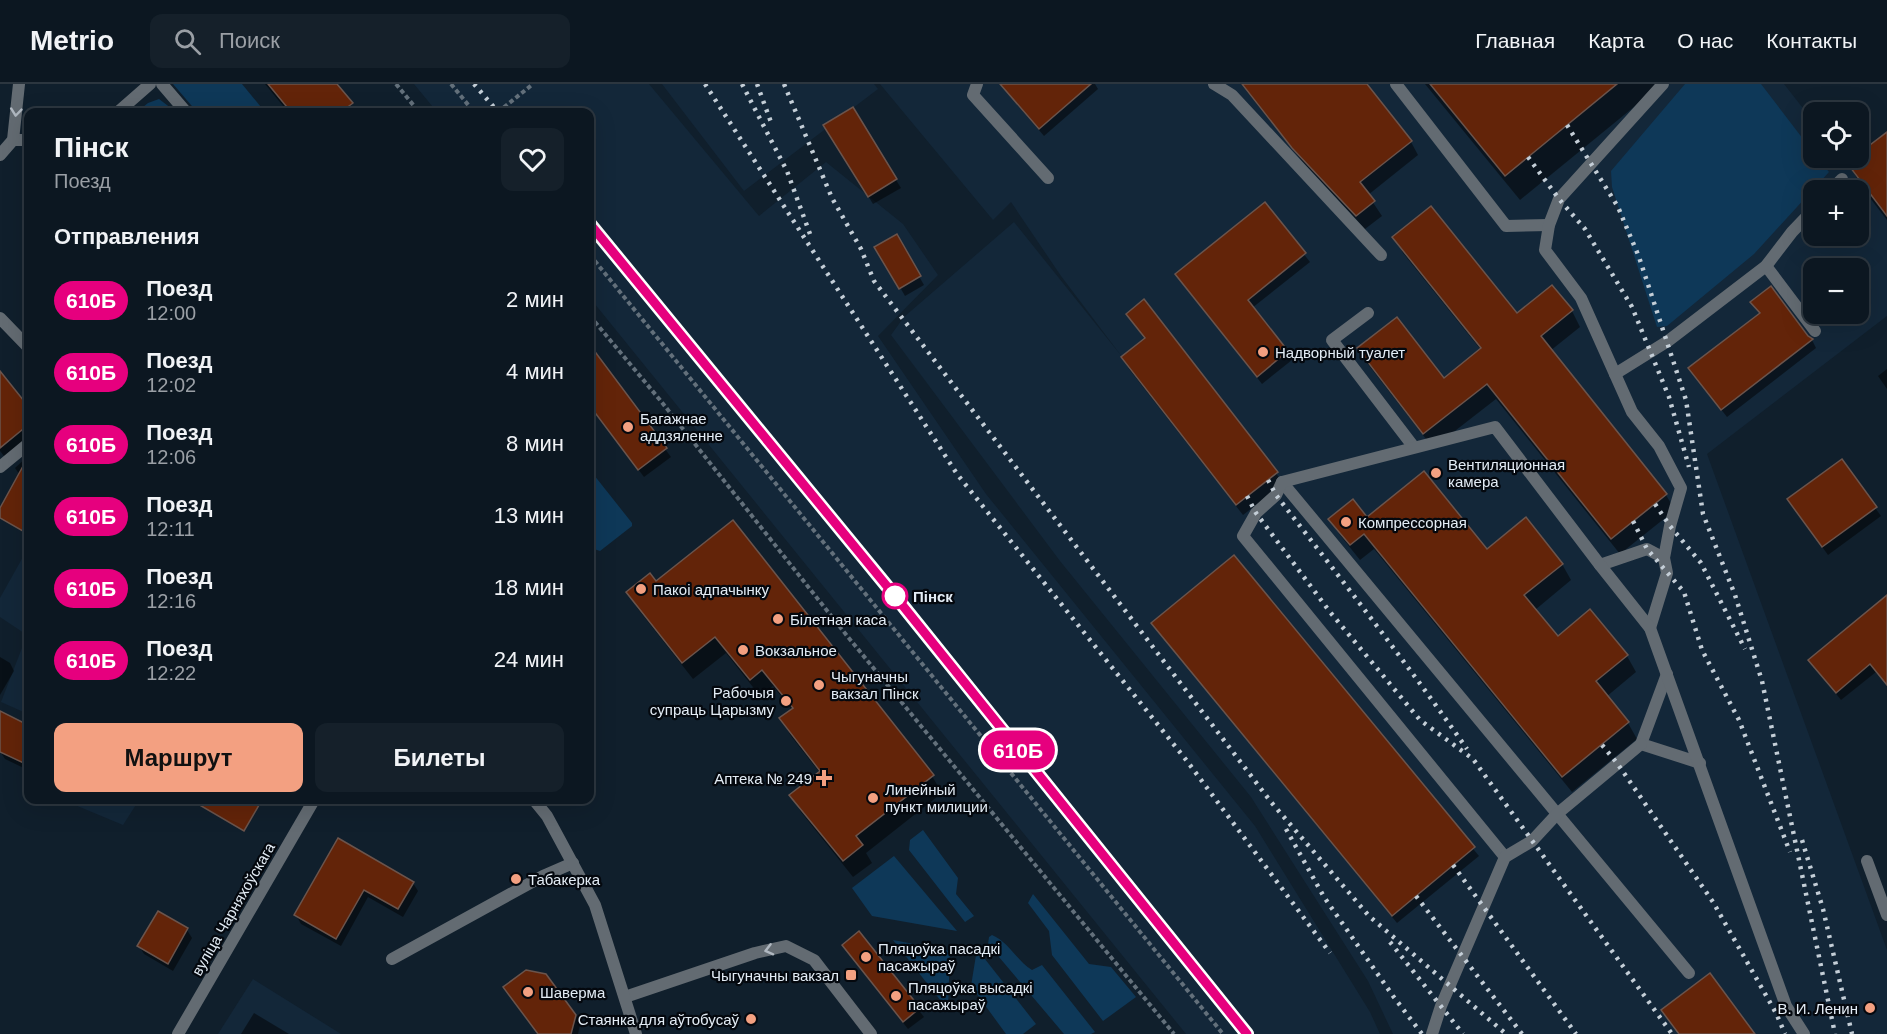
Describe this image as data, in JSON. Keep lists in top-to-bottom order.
{
  "streets": {
    "street": ["вуліца Чарняхоўскага"]
  },
  "places": {
    "other": [
      "Надворный туалет",
      "Багажнае аддзяленне",
      "Вентиляционная камера",
      "Компрессорная",
      "Пакоі адпачынку",
      "Пінск",
      "Білетная каса",
      "Вокзальное",
      "Чыгуначны вакзал Пінск",
      "Рабочыя супраць Царызму",
      "Линейный пункт милиции",
      "Табакерка",
      "Пляцоўка пасадкі пасажыраў",
      "Шаверма",
      "Пляцоўка высадкі пасажыраў",
      "В. И. Ленин",
      "Стаянка для аўтобусаў"
    ],
    "health": ["Аптека № 249"],
    "transit": ["Чыгуначны вакзал"]
  },
  "page": {
    "header": "Metrio",
    "search": "Поиск",
    "nav": [
      "Главная",
      "Карта",
      "О нас",
      "Контакты"
    ],
    "on_map": "610Б",
    "map_buttons": ["+", "−"],
    "heading": [
      ["Пінск", "Поезд"],
      "Отправления"
    ],
    "list": [
      {
        "mark": "610Б",
        "name": "Поезд",
        "note": "12:00",
        "value": "2 мин"
      },
      {
        "mark": "610Б",
        "name": "Поезд",
        "note": "12:02",
        "value": "4 мин"
      },
      {
        "mark": "610Б",
        "name": "Поезд",
        "note": "12:06",
        "value": "8 мин"
      },
      {
        "mark": "610Б",
        "name": "Поезд",
        "note": "12:11",
        "value": "13 мин"
      },
      {
        "mark": "610Б",
        "name": "Поезд",
        "note": "12:16",
        "value": "18 мин"
      },
      {
        "mark": "610Б",
        "name": "Поезд",
        "note": "12:22",
        "value": "24 мин"
      }
    ],
    "buttons": ["Маршрут", "Билеты"]
  }
}
